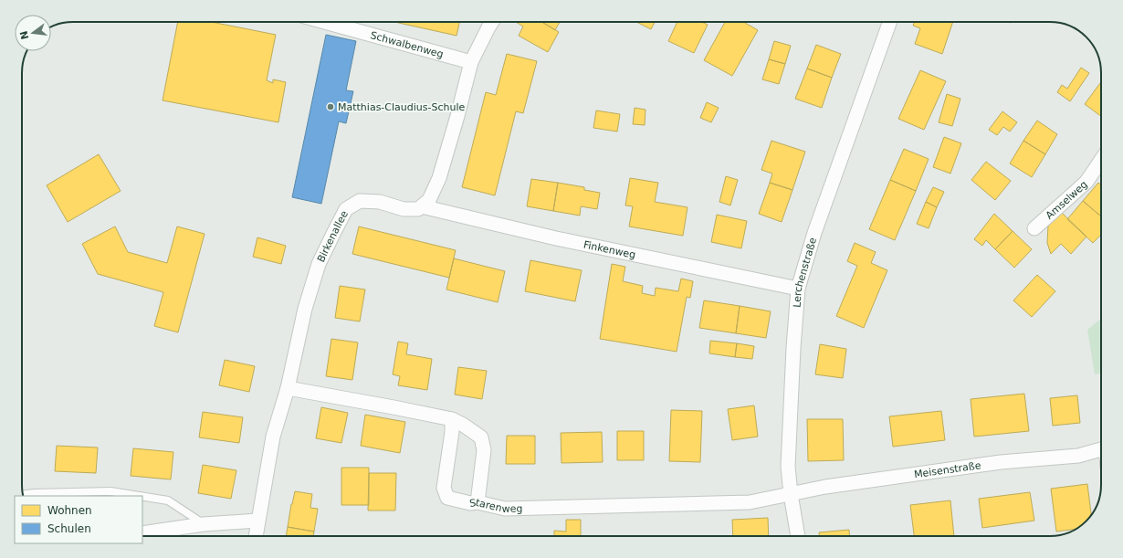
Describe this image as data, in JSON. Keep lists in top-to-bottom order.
{
  "streets": {
    "street": [
      "Schwalbenweg",
      "Amselweg",
      "Birkenallee",
      "Finkenweg",
      "Lerchenstraße",
      "Meisenstraße",
      "Starenweg"
    ]
  },
  "crossings": [
    ["Birkenallee", "Finkenweg"],
    ["Finkenweg", "Lerchenstraße"],
    ["Lerchenstraße", "Meisenstraße"],
    ["Lerchenstraße", "Starenweg"],
    ["Meisenstraße", "Starenweg"]
  ],
  "places": ["Matthias-Claudius-Schule"],
  "legend": ["Wohnen", "Schulen"],
  "north": "left"
}
